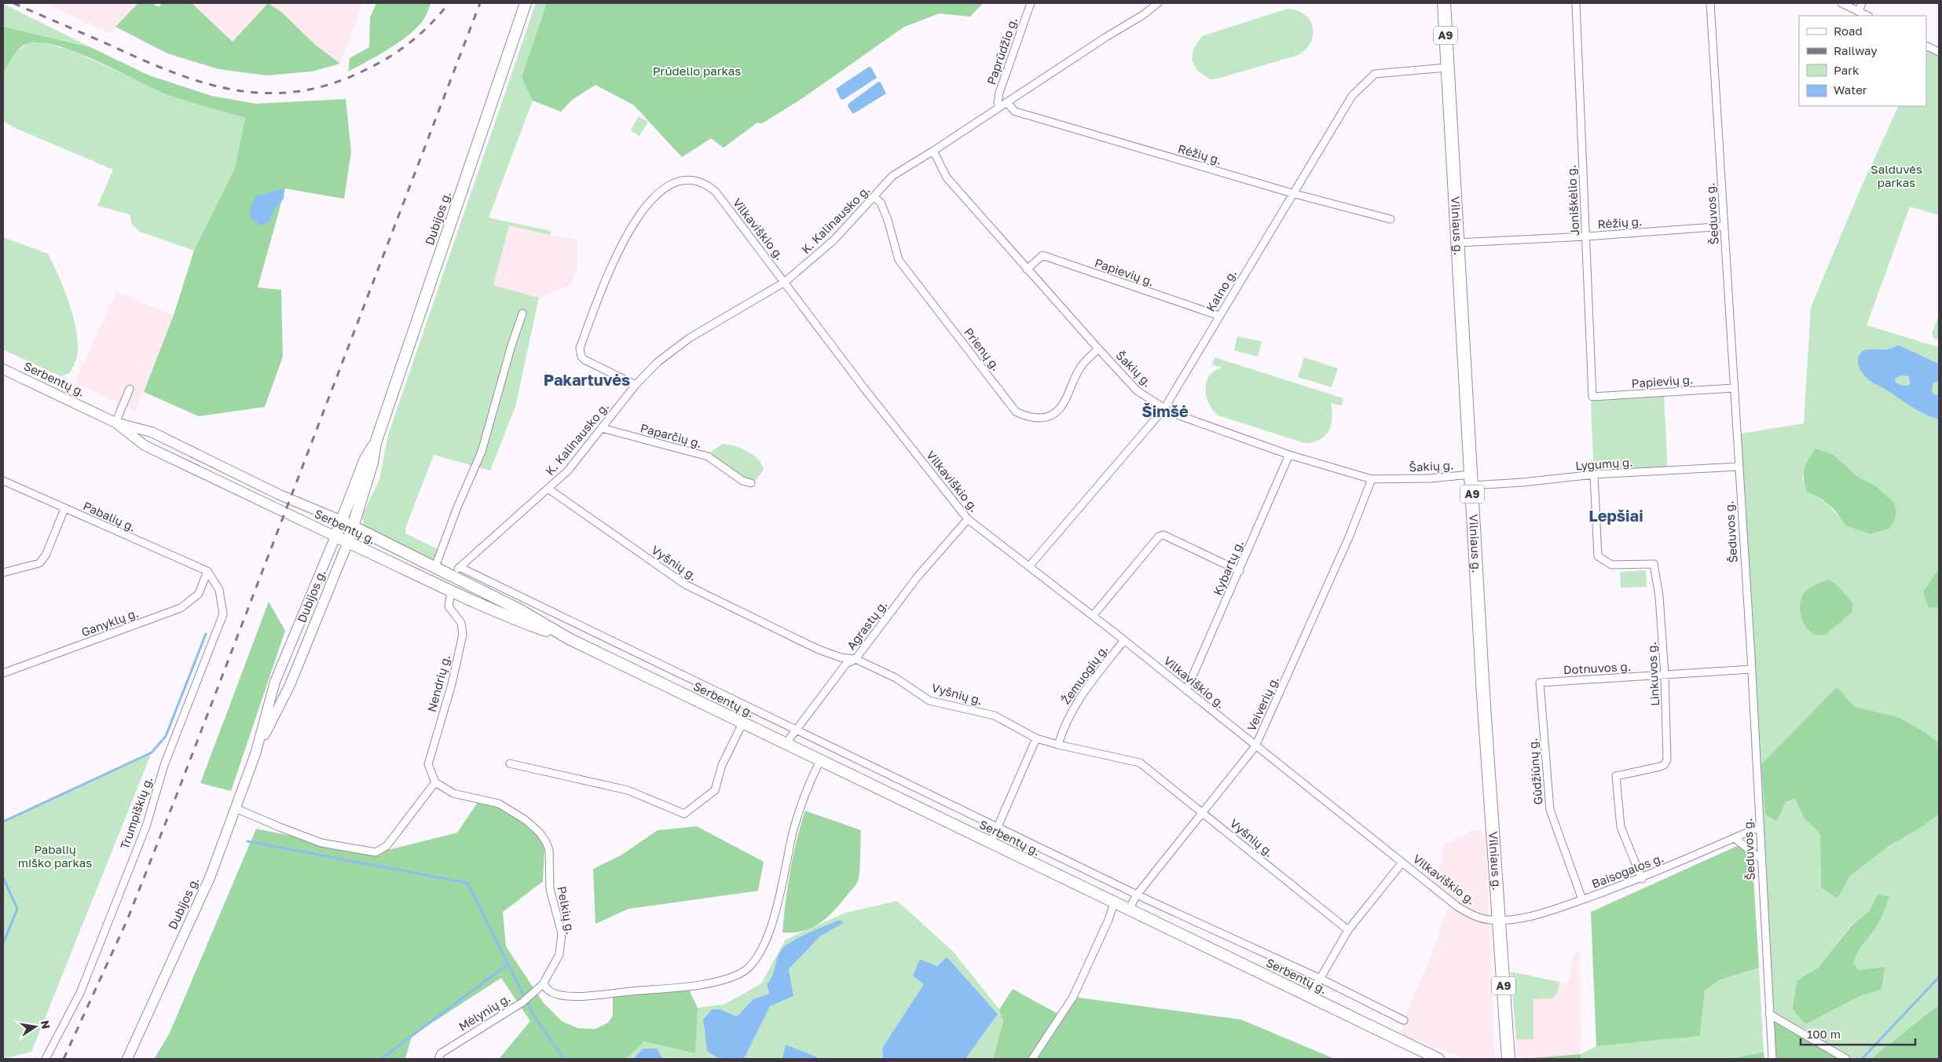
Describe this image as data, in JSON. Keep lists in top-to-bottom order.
{
  "streets": {
    "highway": ["A9", "Vilniaus g."],
    "main road": ["Dubijos g.", "Serbentų g."],
    "street": [
      "Paprūdžio g.",
      "Rėžių g.",
      "Joniškėlio g.",
      "Šeduvos g.",
      "K. Kalinausko g.",
      "Vilkaviškio g.",
      "Papievių g.",
      "Kalno g.",
      "Prienų g.",
      "Šakių g.",
      "Paparčių g.",
      "Lygumų g.",
      "Pabalių g.",
      "Vyšnių g.",
      "Kybartų g.",
      "Ganyklų g.",
      "Agrastų g.",
      "Dotnuvos g.",
      "Linkuvos g.",
      "Žemuogių g.",
      "Nendrių g.",
      "Veiverių g.",
      "Gūdžiūnų g.",
      "Trumpiškių g.",
      "Baisogalos g.",
      "Pelkių g.",
      "Mėlynių g."
    ]
  },
  "crossings": [
    ["Paprūdžio g.", "K. Kalinausko g."],
    ["Rėžių g.", "Joniškėlio g."],
    ["Rėžių g.", "Šeduvos g."],
    ["Rėžių g.", "K. Kalinausko g."],
    ["Rėžių g.", "Vilniaus g."],
    ["Rėžių g.", "Kalno g."],
    ["Joniškėlio g.", "Papievių g."],
    ["Šeduvos g.", "Papievių g."],
    ["Šeduvos g.", "Lygumų g."],
    ["Šeduvos g.", "Dotnuvos g."],
    ["Šeduvos g.", "Baisogalos g."],
    ["Dubijos g.", "Serbentų g."],
    ["K. Kalinausko g.", "Vilkaviškio g."],
    ["K. Kalinausko g.", "Prienų g."],
    ["K. Kalinausko g.", "Šakių g."],
    ["K. Kalinausko g.", "Serbentų g."],
    ["K. Kalinausko g.", "Paparčių g."],
    ["K. Kalinausko g.", "Vyšnių g."],
    ["Vilniaus g.", "Vilkaviškio g."],
    ["Vilniaus g.", "Kalno g."],
    ["Vilniaus g.", "Šakių g."],
    ["Vilniaus g.", "Lygumų g."],
    ["Vilniaus g.", "Baisogalos g."],
    ["Vilkaviškio g.", "Kalno g."],
    ["Vilkaviškio g.", "Kybartų g."],
    ["Vilkaviškio g.", "Agrastų g."],
    ["Vilkaviškio g.", "Žemuogių g."],
    ["Vilkaviškio g.", "Veiverių g."],
    ["Vilkaviškio g.", "Baisogalos g."],
    ["Papievių g.", "Kalno g."],
    ["Papievių g.", "Šakių g."],
    ["Kalno g.", "Šakių g."],
    ["Prienų g.", "Šakių g."],
    ["Šakių g.", "Lygumų g."],
    ["Šakių g.", "Kybartų g."],
    ["Šakių g.", "Veiverių g."],
    ["Serbentų g.", "Agrastų g."],
    ["Serbentų g.", "Nendrių g."],
    ["Serbentų g.", "Veiverių g."],
    ["Lygumų g.", "Linkuvos g."],
    ["Pabalių g.", "Ganyklų g."],
    ["Pabalių g.", "Trumpiškių g."],
    ["Vyšnių g.", "Agrastų g."],
    ["Vyšnių g.", "Žemuogių g."],
    ["Vyšnių g.", "Veiverių g."],
    ["Ganyklų g.", "Trumpiškių g."],
    ["Dotnuvos g.", "Linkuvos g."],
    ["Dotnuvos g.", "Gūdžiūnų g."],
    ["Linkuvos g.", "Baisogalos g."],
    ["Nendrių g.", "Pelkių g."],
    ["Gūdžiūnų g.", "Baisogalos g."],
    ["Pelkių g.", "Mėlynių g."]
  ],
  "districts": ["Pakartuvės", "Šimšė", "Lepšiai"],
  "parks": ["Prūdelio parkas", "Salduvės parkas", "Pabalių miško parkas"],
  "legend": [
    "Road",
    "Railway",
    "Park",
    "Water"
  ],
  "scale_bar": "100 m",
  "north": "right"
}
